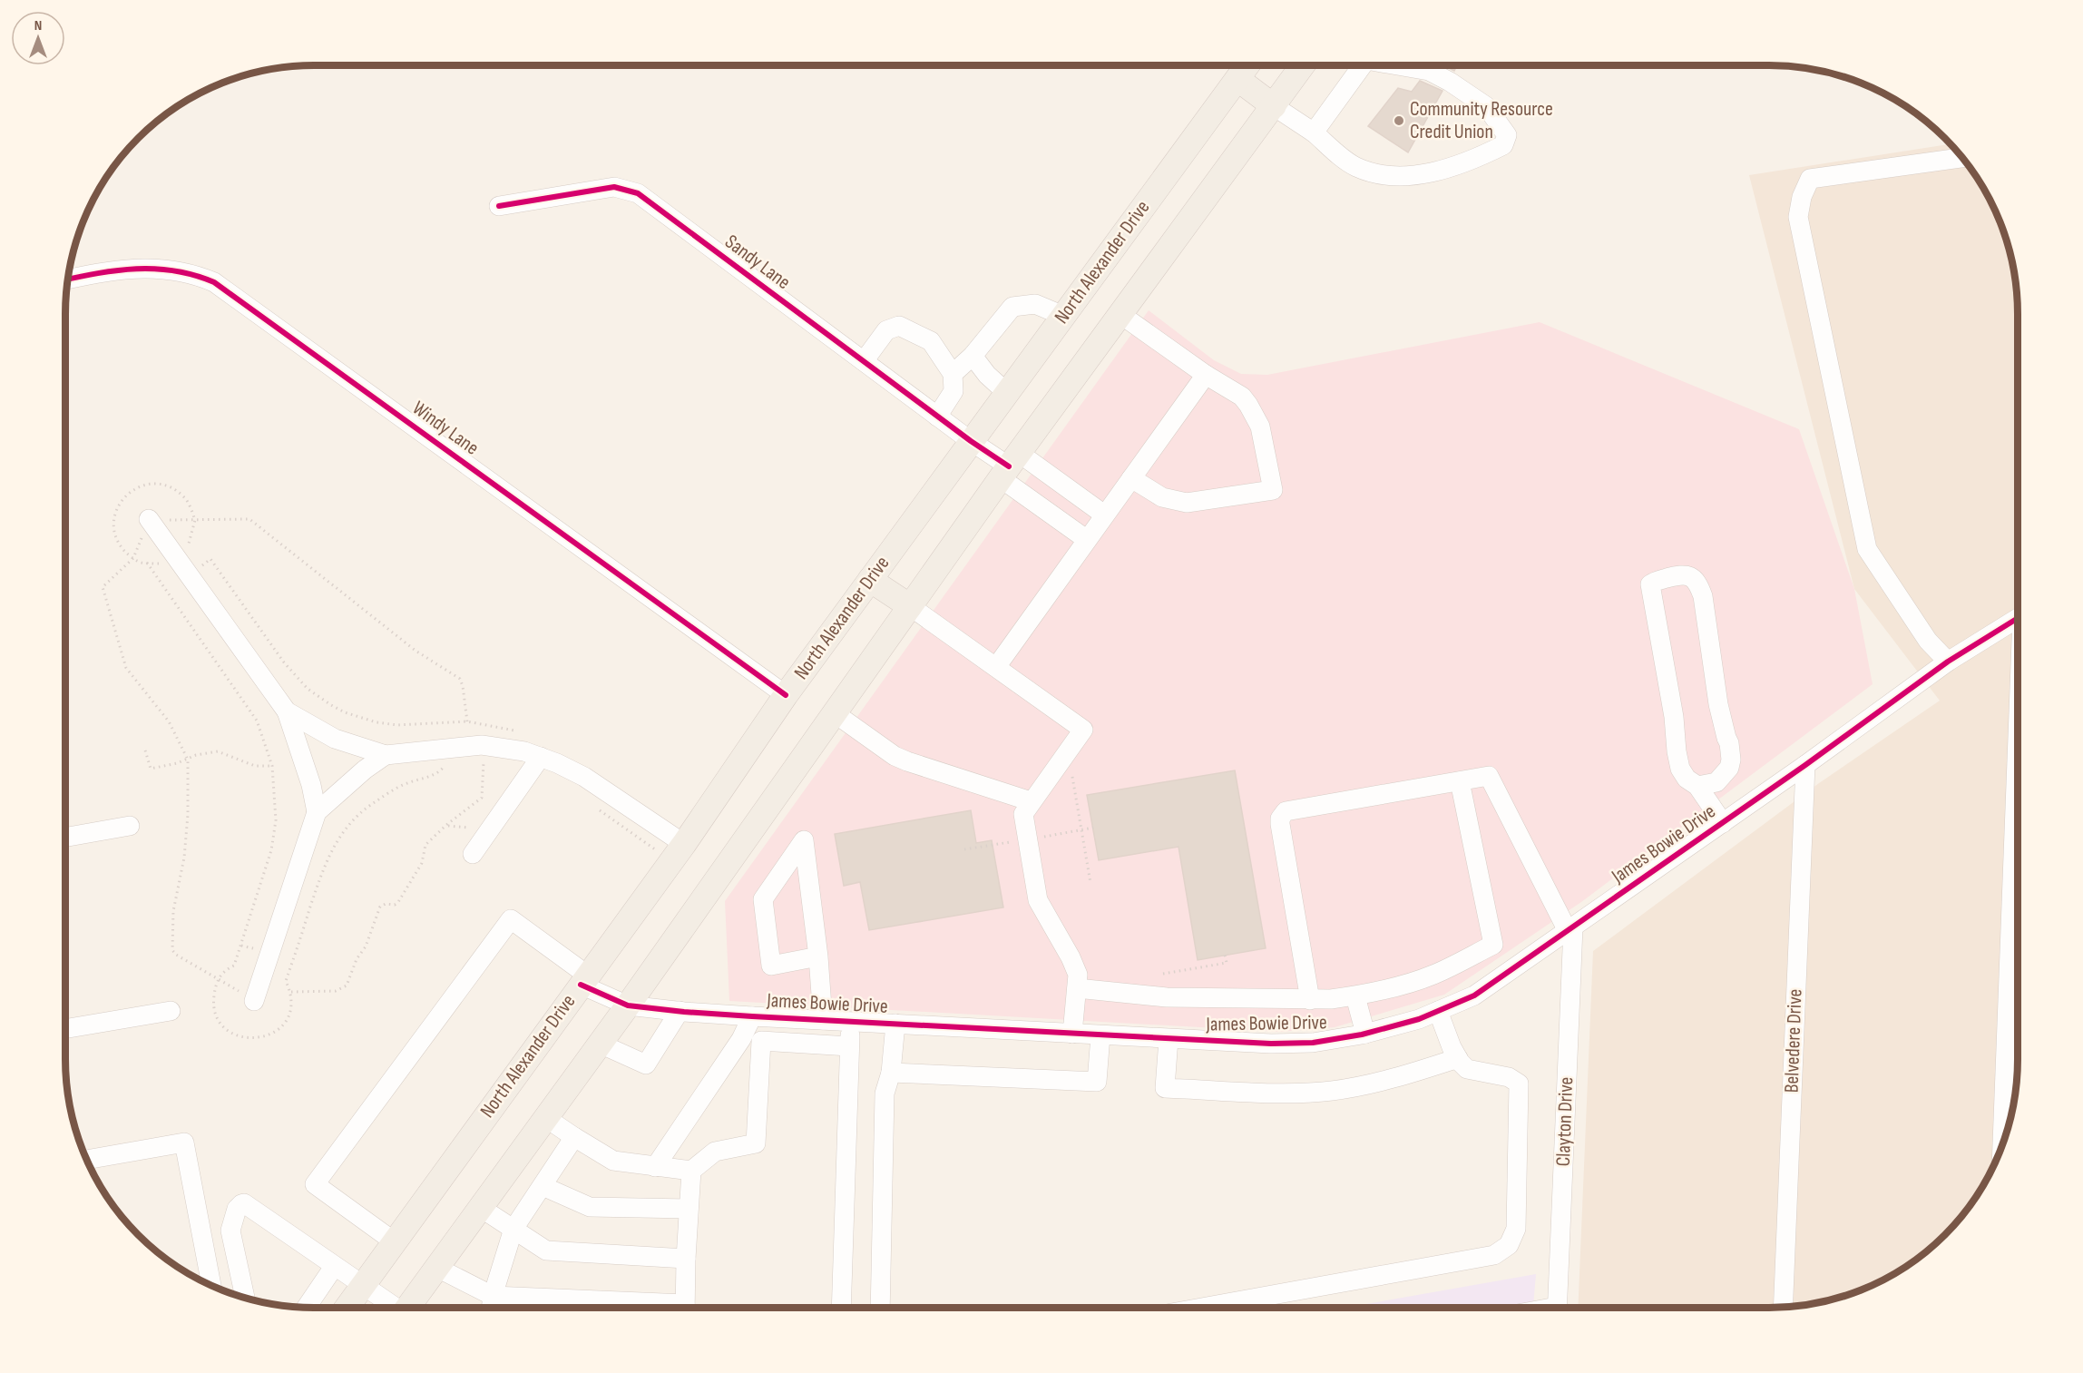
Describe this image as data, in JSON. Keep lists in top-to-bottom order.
{
  "streets": {
    "main road": ["North Alexander Drive"],
    "street": [
      "Sandy Lane",
      "Windy Lane",
      "James Bowie Drive",
      "Belvedere Drive",
      "Clayton Drive"
    ]
  },
  "crossings": [
    ["Sandy Lane", "North Alexander Drive"],
    ["North Alexander Drive", "Windy Lane"],
    ["North Alexander Drive", "James Bowie Drive"],
    ["James Bowie Drive", "Belvedere Drive"],
    ["James Bowie Drive", "Clayton Drive"]
  ],
  "places": ["Community Resource Credit Union"],
  "north": "top"
}
